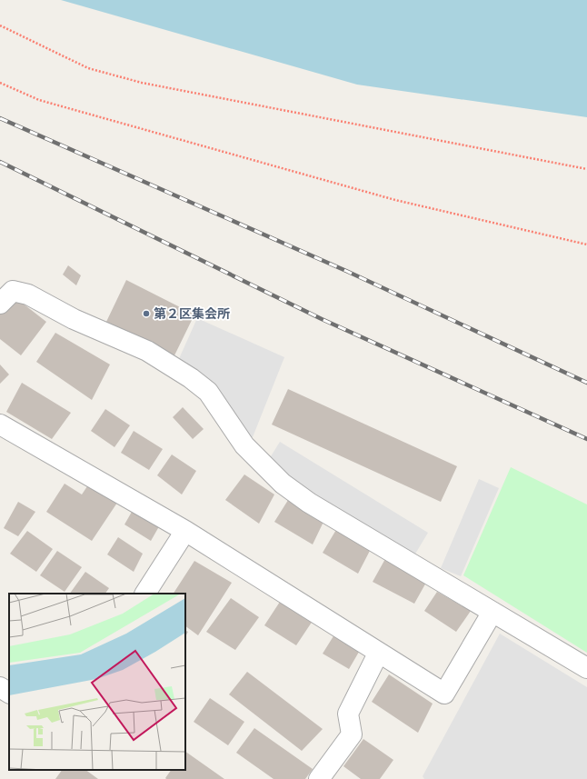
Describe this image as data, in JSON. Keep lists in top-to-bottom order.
{
  "places": ["第２区集会所"]
}
